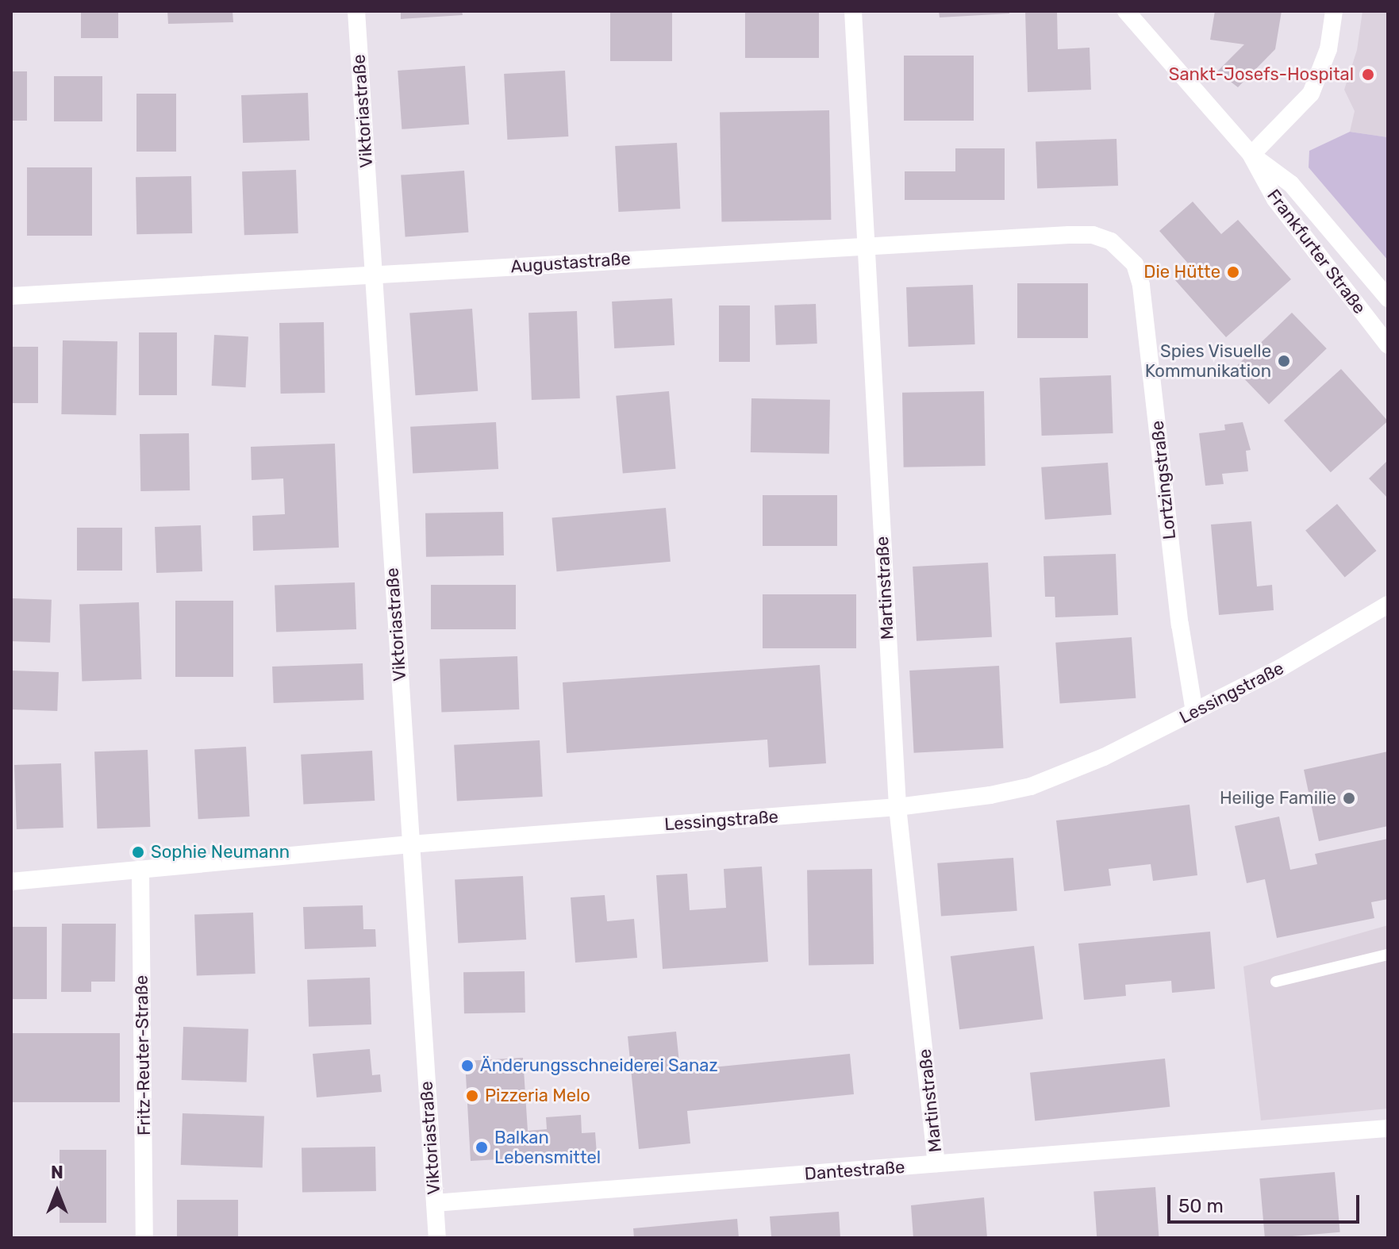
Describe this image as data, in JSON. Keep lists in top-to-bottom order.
{
  "streets": {
    "street": [
      "Viktoriastraße",
      "Frankfurter Straße",
      "Augustastraße",
      "Lortzingstraße",
      "Martinstraße",
      "Lessingstraße",
      "Fritz-Reuter-Straße",
      "Dantestraße"
    ]
  },
  "crossings": [
    ["Viktoriastraße", "Augustastraße"],
    ["Viktoriastraße", "Lessingstraße"],
    ["Viktoriastraße", "Dantestraße"],
    ["Augustastraße", "Lortzingstraße"],
    ["Augustastraße", "Martinstraße"],
    ["Lortzingstraße", "Lessingstraße"],
    ["Martinstraße", "Lessingstraße"],
    ["Martinstraße", "Dantestraße"],
    ["Lessingstraße", "Fritz-Reuter-Straße"]
  ],
  "places": [
    "Sankt-Josefs-Hospital",
    "Die Hütte",
    "Spies Visuelle Kommunikation",
    "Heilige Familie",
    "Sophie Neumann",
    "Änderungsschneiderei Sanaz",
    "Pizzeria Melo",
    "Balkan Lebensmittel"
  ],
  "scale_bar": "50 m",
  "north": "top"
}
